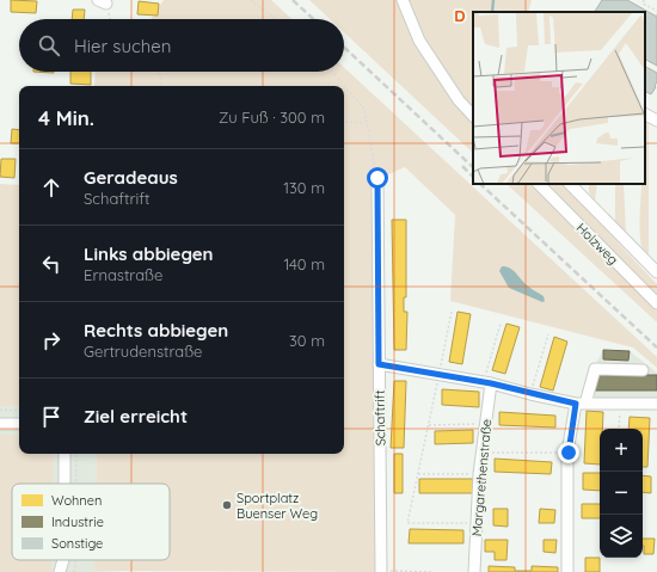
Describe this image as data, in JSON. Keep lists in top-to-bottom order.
{
  "streets": {
    "street": ["Holzweg", "Schaftrift", "Margarethenstraße"]
  },
  "places": ["Sportplatz Buenser Weg"],
  "legend": ["Wohnen", "Industrie", "Sonstige"],
  "page": {
    "search": "Hier suchen",
    "heading": ["4 Min.", "Zu Fuß · 300 m"],
    "list": [
      ["Geradeaus", "Schaftrift", "130 m"],
      ["Links abbiegen", "Ernastraße", "140 m"],
      ["Rechts abbiegen", "Gertrudenstraße", "30 m"],
      "Ziel erreicht"
    ],
    "map_buttons": ["+", "−"]
  },
  "grid": {
    "columns": ["D"]
  }
}
